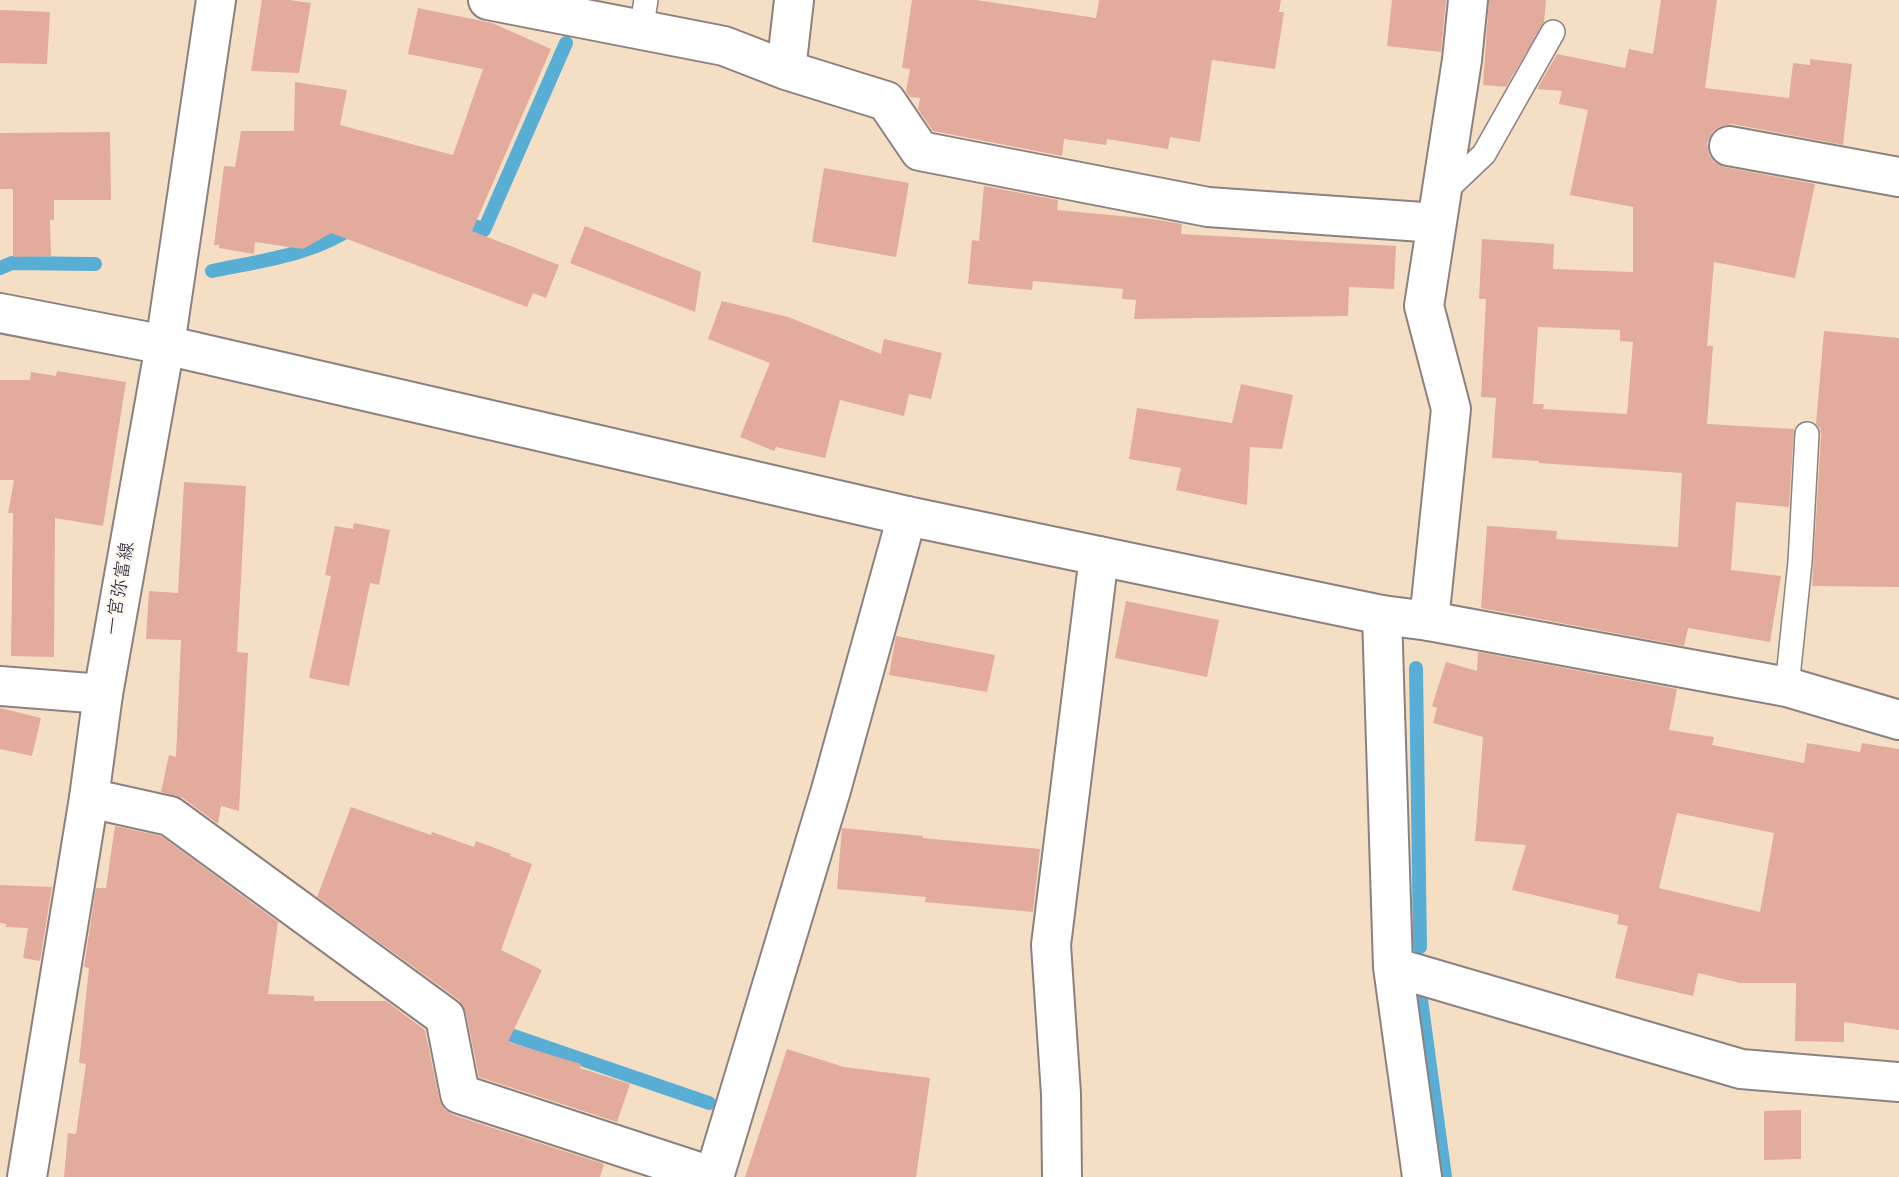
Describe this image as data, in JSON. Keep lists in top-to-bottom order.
{
  "streets": {
    "street": ["一宮弥富線"]
  }
}
